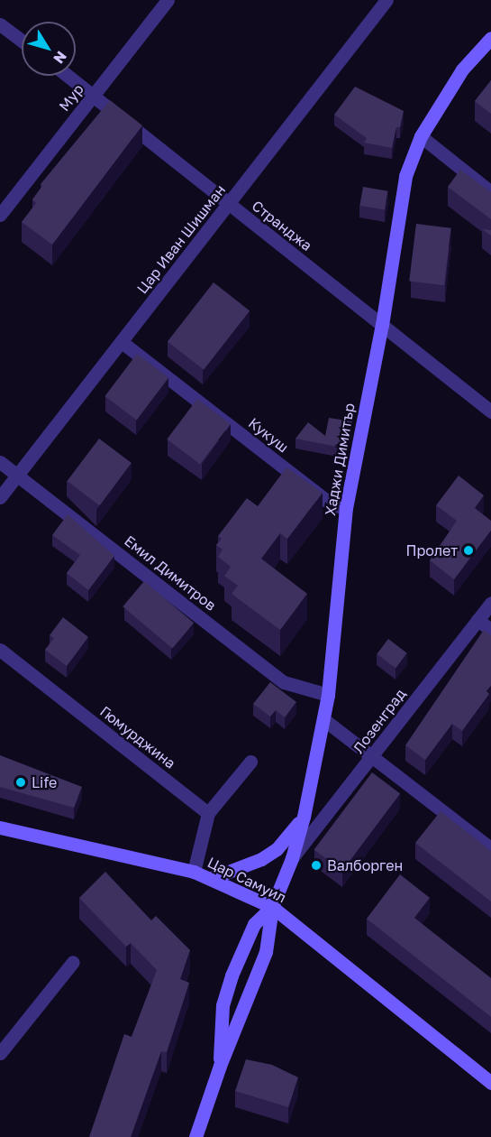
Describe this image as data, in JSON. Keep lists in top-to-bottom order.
{
  "streets": {
    "street": [
      "Мур",
      "Странджа",
      "Цар Иван Шишман",
      "Кукуш",
      "Хаджи Димитър",
      "Емил Димитров",
      "Лозенград",
      "Гюмурджина",
      "Цар Самуил"
    ]
  },
  "crossings": [
    ["Мур", "Странджа"],
    ["Странджа", "Цар Иван Шишман"],
    ["Странджа", "Хаджи Димитър"],
    ["Цар Иван Шишман", "Кукуш"],
    ["Цар Иван Шишман", "Емил Димитров"],
    ["Кукуш", "Хаджи Димитър"],
    ["Хаджи Димитър", "Емил Димитров"],
    ["Хаджи Димитър", "Лозенград"],
    ["Хаджи Димитър", "Цар Самуил"]
  ],
  "places": ["Пролет", "Life", "Валборген"],
  "north": "bottom right"
}
